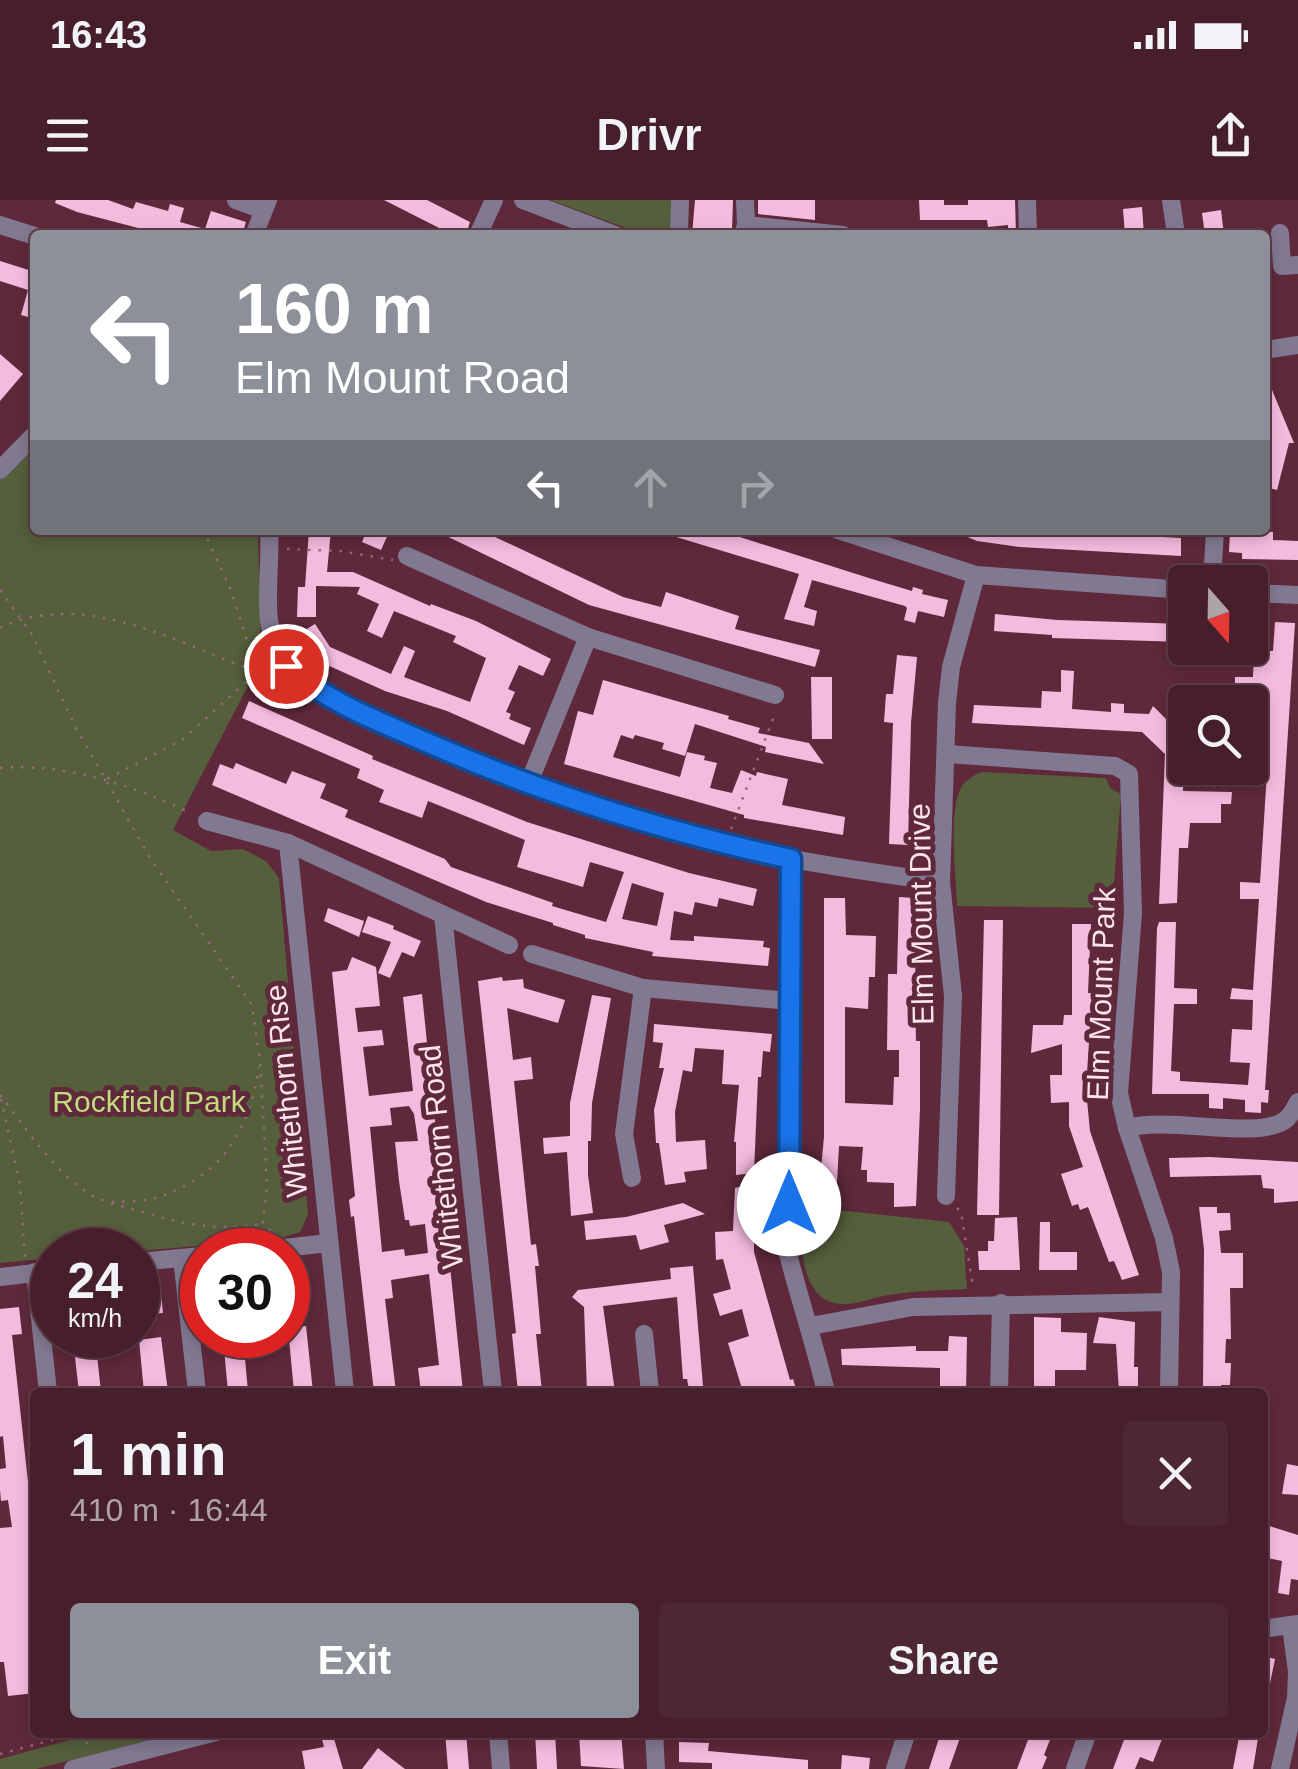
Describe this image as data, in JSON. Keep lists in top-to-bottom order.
{
  "streets": {
    "street": [
      "Elm Mount Drive",
      "Elm Mount Park",
      "Whitethorn Rise",
      "Whitethorn Road"
    ]
  },
  "crossings": [
    ["Elm Mount Drive", "Elm Mount Park"]
  ],
  "parks": ["Rockfield Park"],
  "north": "bottom",
  "page": {
    "status": "16:43",
    "header": "Drivr",
    "turn": ["160 m", "Elm Mount Road"],
    "speed": "24 km/h",
    "limit": "30",
    "heading": ["1 min", "410 m · 16:44"],
    "buttons": ["Exit", "Share"]
  }
}
